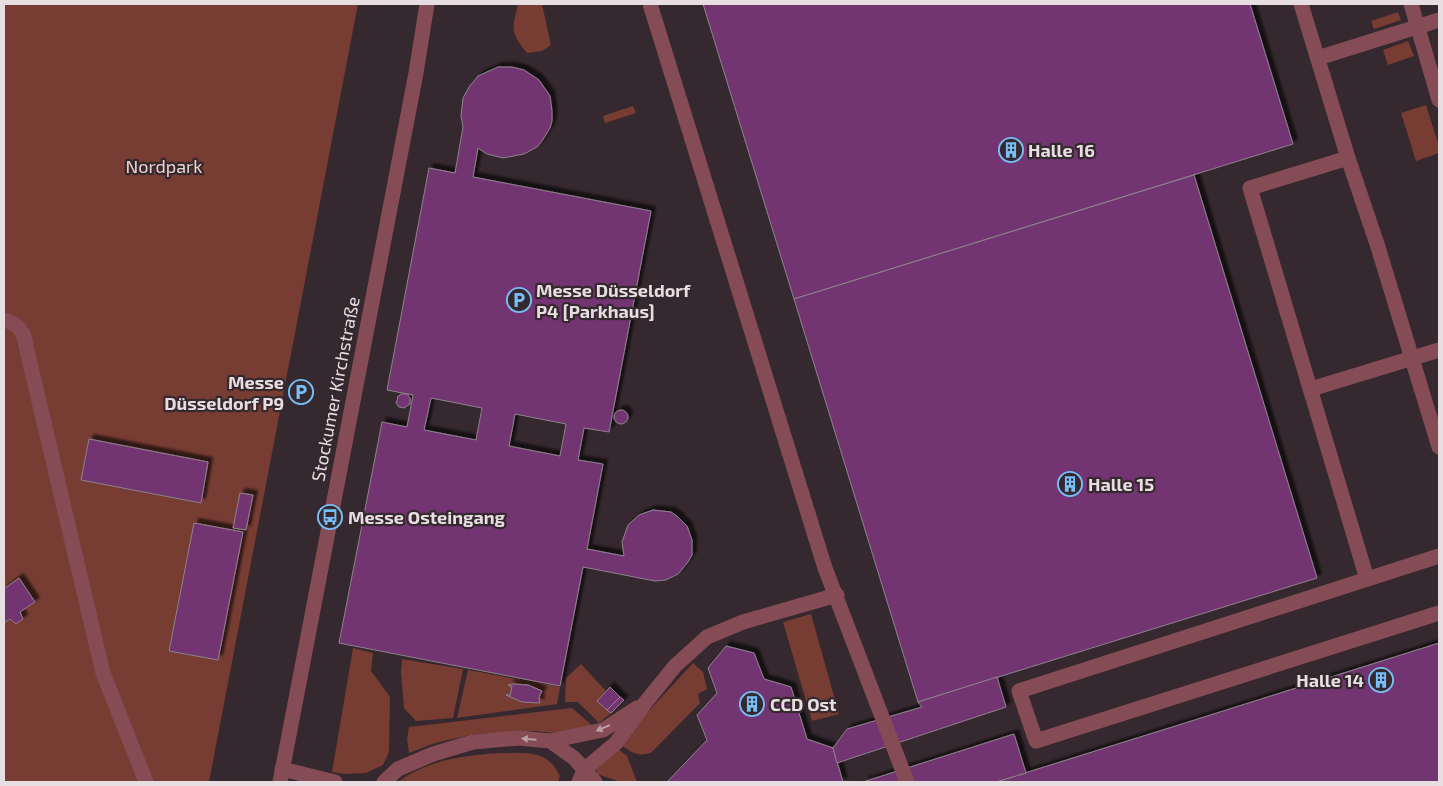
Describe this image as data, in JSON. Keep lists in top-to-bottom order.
{
  "streets": {
    "street": ["Stockumer Kirchstraße"]
  },
  "parks": ["Nordpark"],
  "places": {
    "building": [
      "Halle 16",
      "Halle 15",
      "Halle 14",
      "CCD Ost"
    ],
    "parking": ["Messe Düsseldorf P4 [Parkhaus]", "Messe Düsseldorf P9"],
    "bus stop": ["Messe Osteingang"]
  }
}
